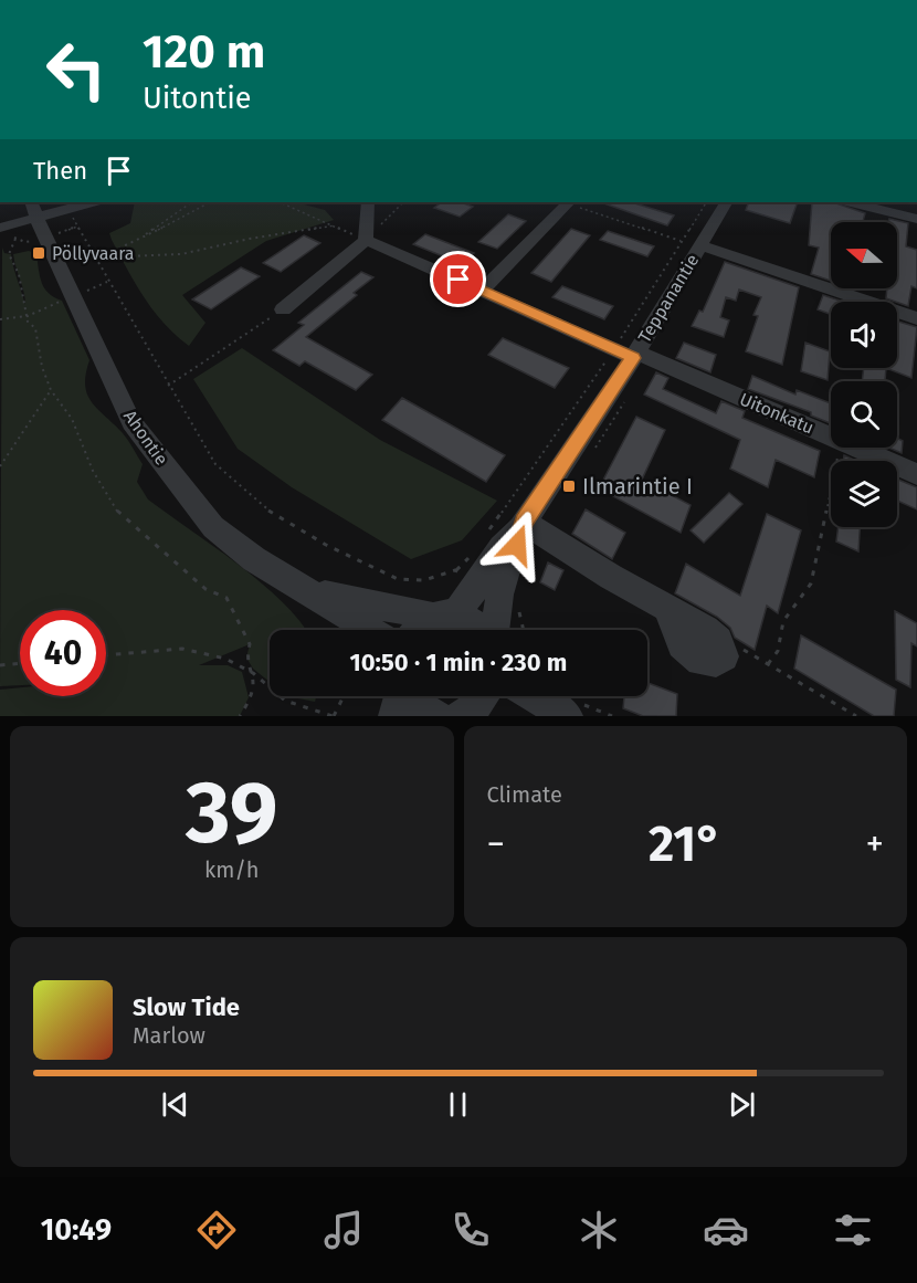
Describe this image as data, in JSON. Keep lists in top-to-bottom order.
{
  "streets": {
    "street": ["Teppanantie", "Uitonkatu", "Ahontie"]
  },
  "crossings": [
    ["Teppanantie", "Uitonkatu"],
    ["Teppanantie", "Ahontie"]
  ],
  "places": {
    "transit": ["Pöllyvaara", "Ilmarintie I"]
  },
  "north": "left",
  "page": {
    "turn": ["120 m", "Uitontie"],
    "then": "Then",
    "limit": "40",
    "trip": "10:50 · 1 min · 230 m",
    "tile": [
      ["39", "km/h"],
      "Climate"
    ],
    "heat": ["−", "21°", "+"],
    "song": ["Slow Tide", "Marlow"],
    "tabs": "10:49"
  }
}
